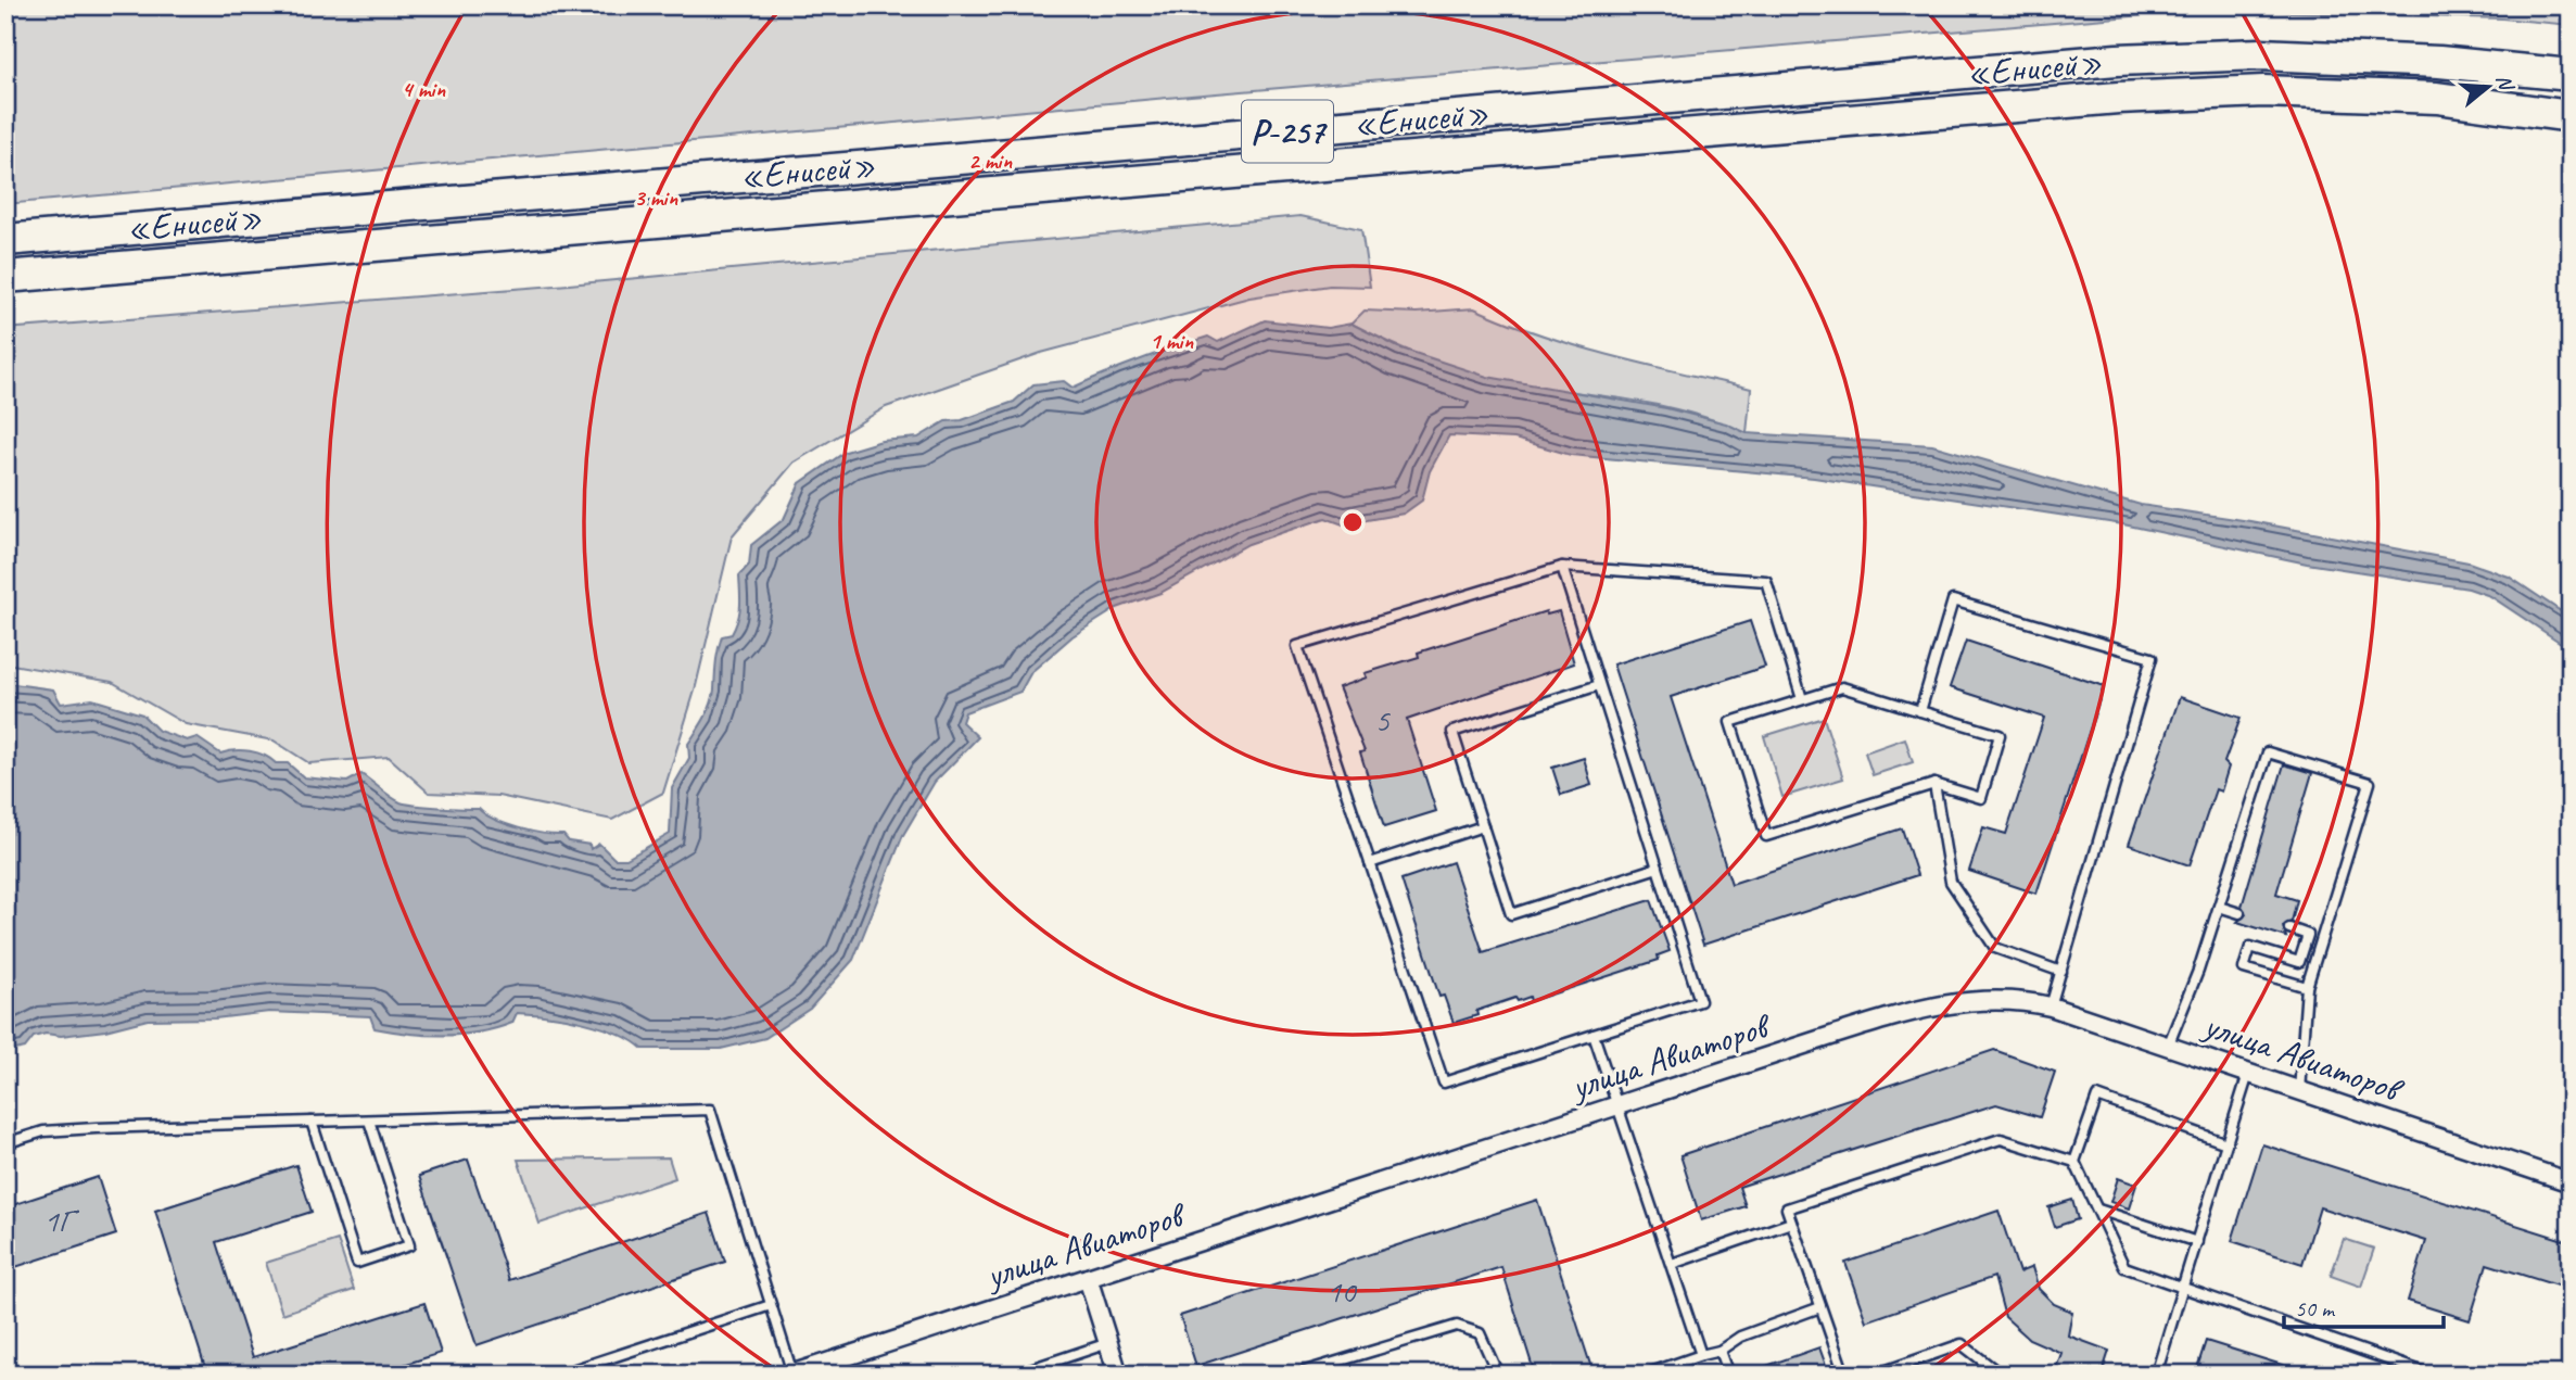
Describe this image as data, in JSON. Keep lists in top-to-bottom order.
{
  "streets": {
    "highway": ["«Енисей»", "Р-257"],
    "street": ["улица Авиаторов"]
  },
  "house_numbers": ["5", "1Г", "10"],
  "scale_bar": "50 m",
  "north": "right",
  "rings": [
    "4 min",
    "2 min",
    "3 min",
    "1 min"
  ]
}
